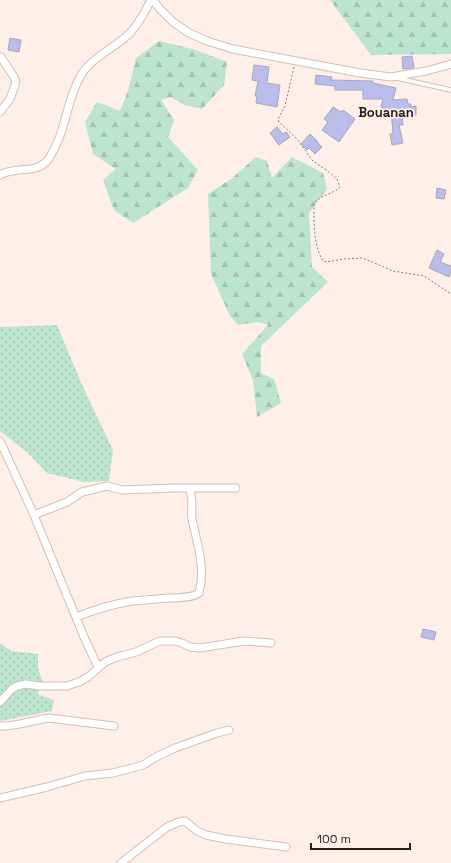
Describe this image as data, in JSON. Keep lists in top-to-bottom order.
{
  "districts": ["Bouanan"],
  "scale_bar": "100 m"
}
